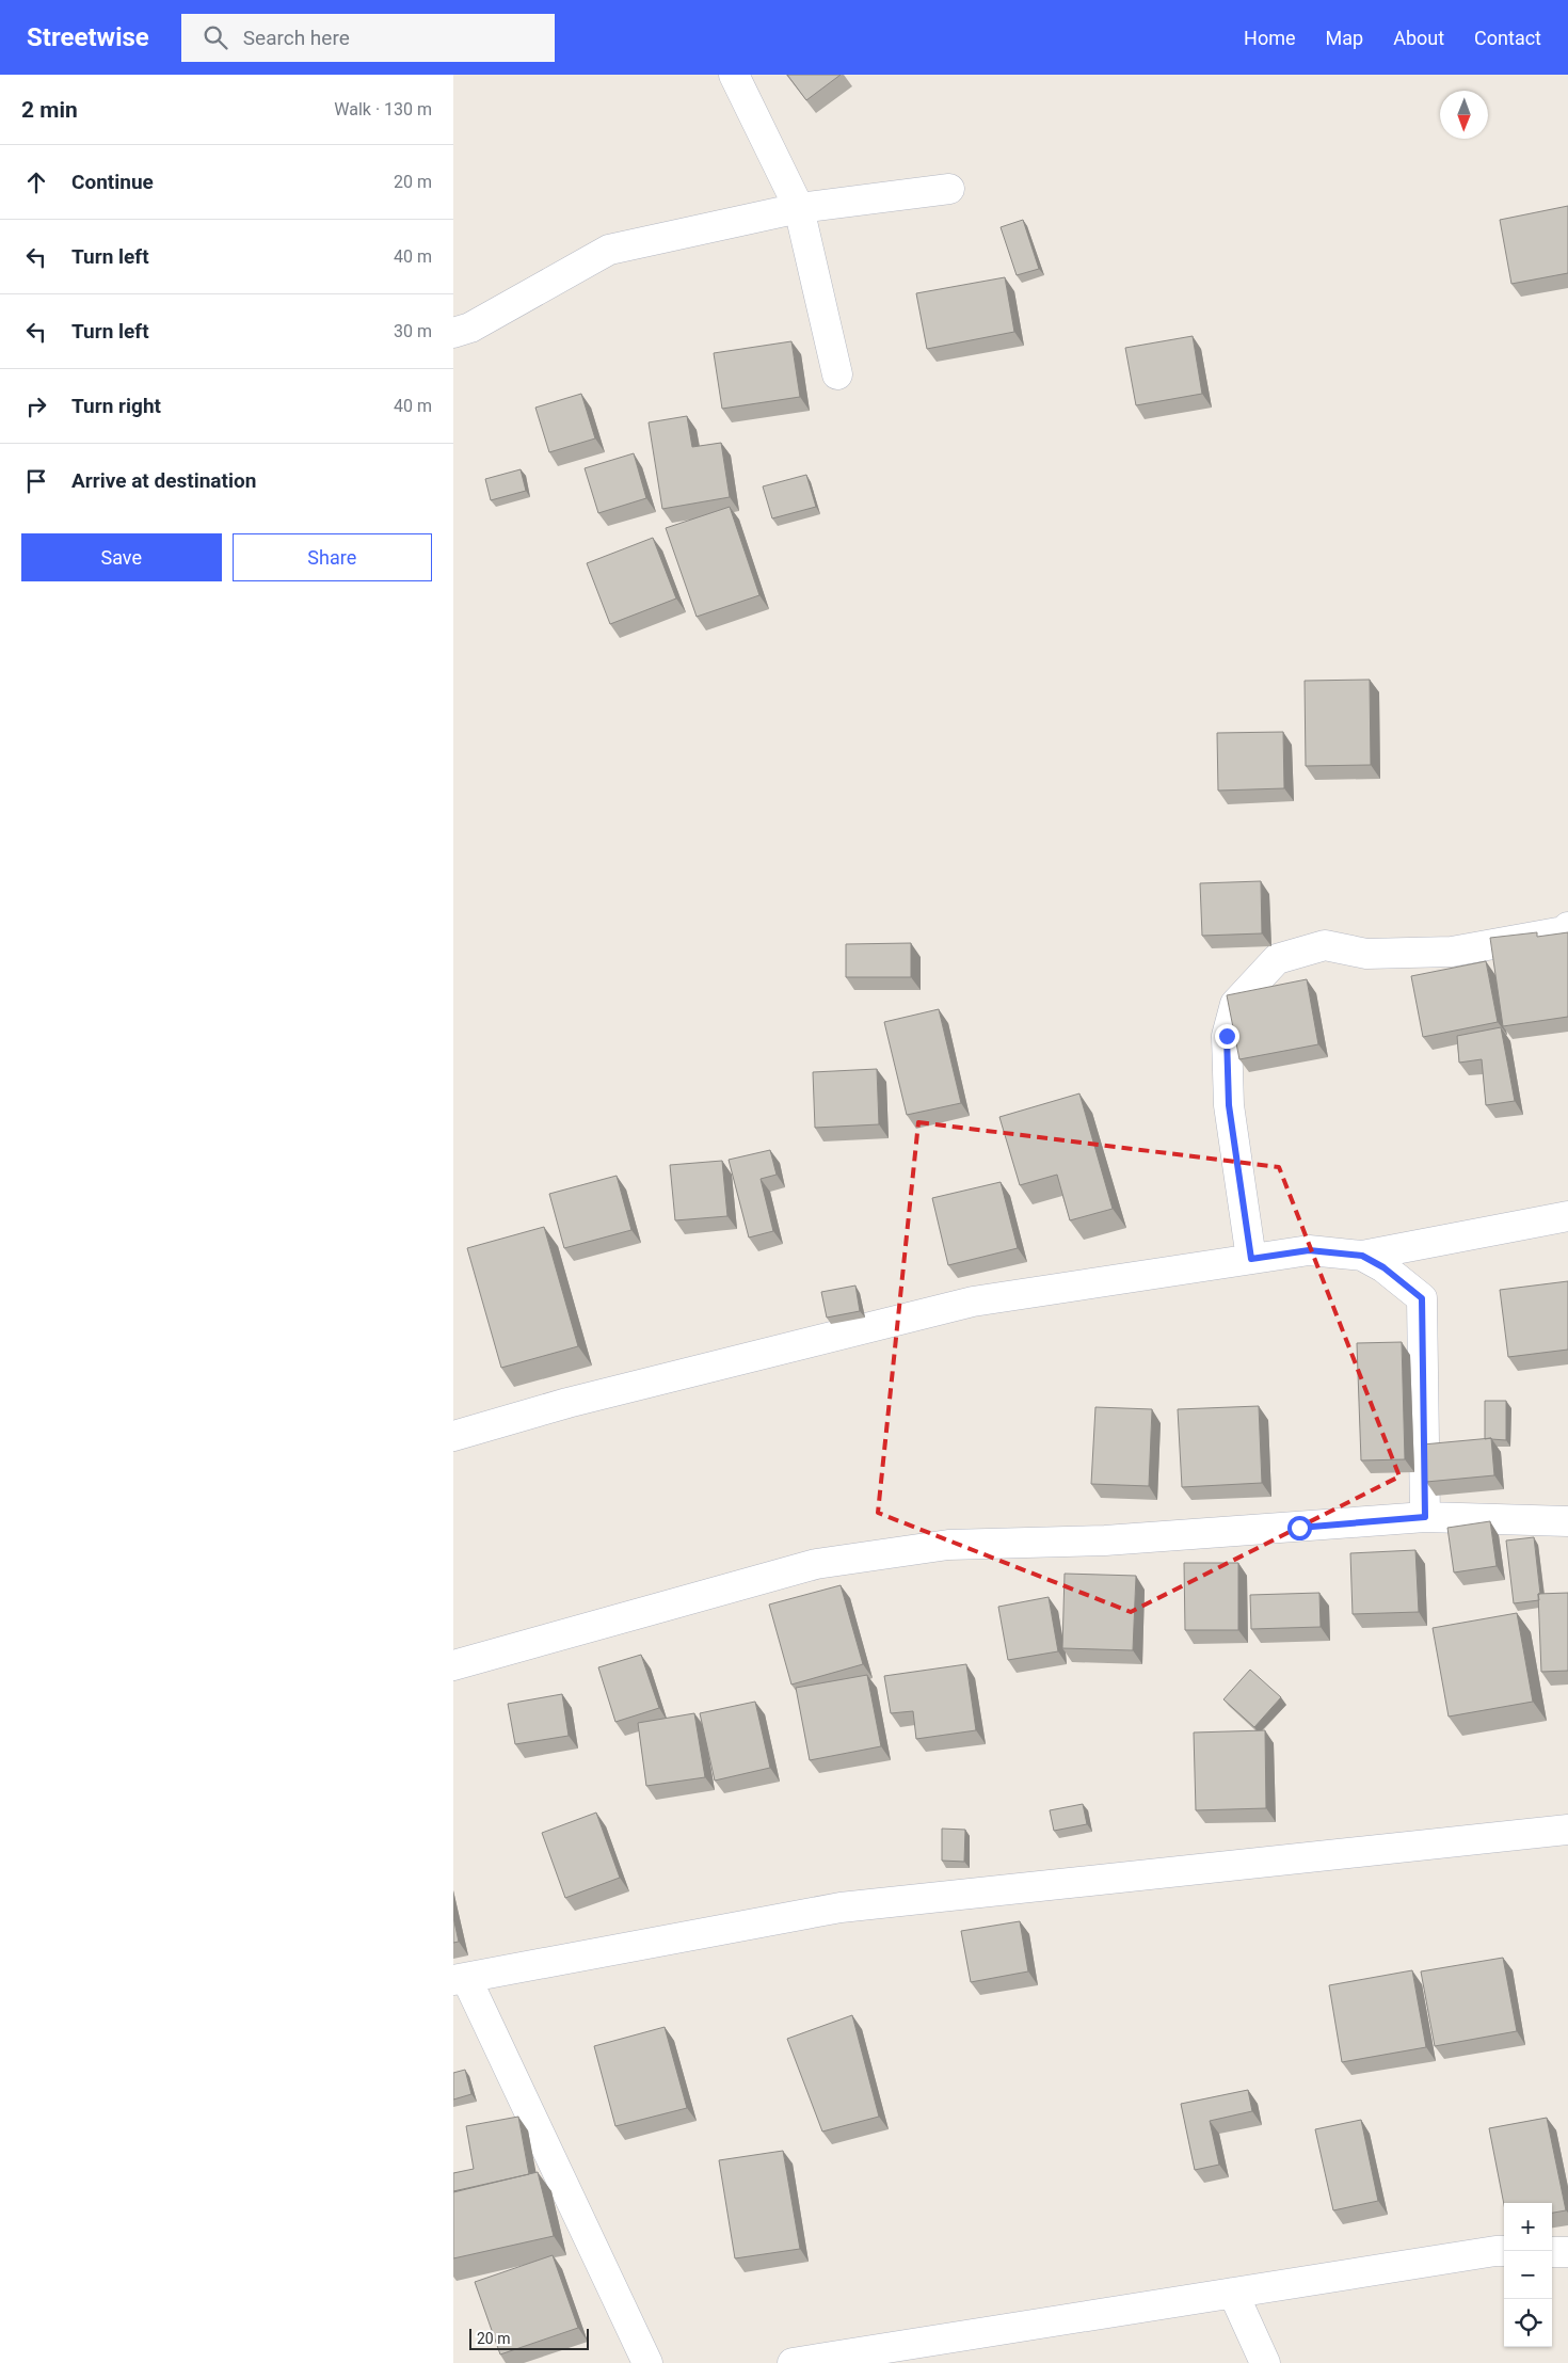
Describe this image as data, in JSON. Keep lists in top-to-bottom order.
{
  "scale_bar": "20 m",
  "north": "bottom",
  "page": {
    "header": "Streetwise",
    "search": "Search here",
    "nav": [
      "Home",
      "Map",
      "About",
      "Contact"
    ],
    "heading": ["2 min", "Walk · 130 m"],
    "list": [
      ["Continue", "20 m"],
      ["Turn left", "40 m"],
      ["Turn left", "30 m"],
      ["Turn right", "40 m"],
      "Arrive at destination"
    ],
    "buttons": ["Save", "Share"],
    "map_buttons": ["+", "−"],
    "scale": "20 m"
  }
}
